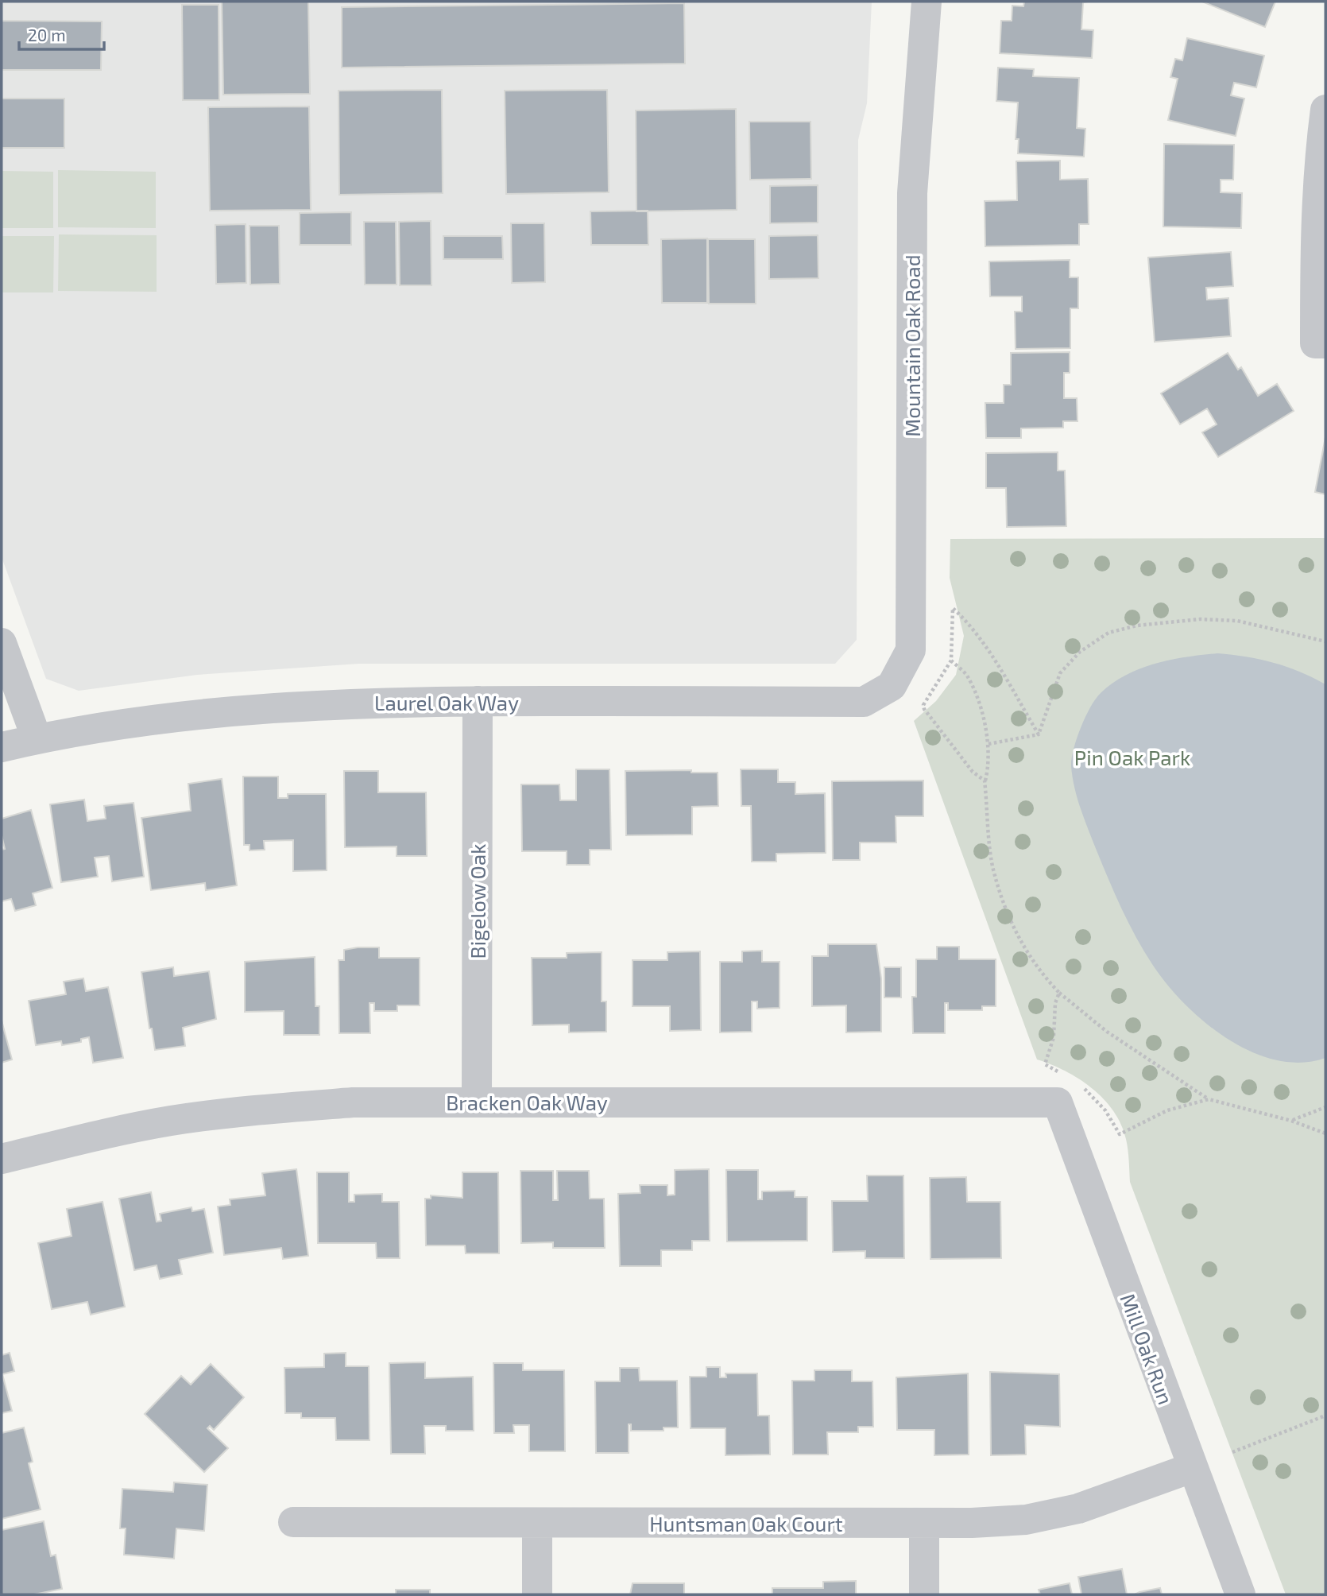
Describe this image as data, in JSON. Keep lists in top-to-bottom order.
{
  "streets": {
    "street": [
      "Mountain Oak Road",
      "Laurel Oak Way",
      "Bigelow Oak",
      "Bracken Oak Way",
      "Mill Oak Run",
      "Huntsman Oak Court"
    ]
  },
  "crossings": [
    ["Mountain Oak Road", "Laurel Oak Way"],
    ["Laurel Oak Way", "Bigelow Oak"],
    ["Bigelow Oak", "Bracken Oak Way"],
    ["Bracken Oak Way", "Mill Oak Run"],
    ["Mill Oak Run", "Huntsman Oak Court"]
  ],
  "parks": ["Pin Oak Park"],
  "scale_bar": "20 m"
}
